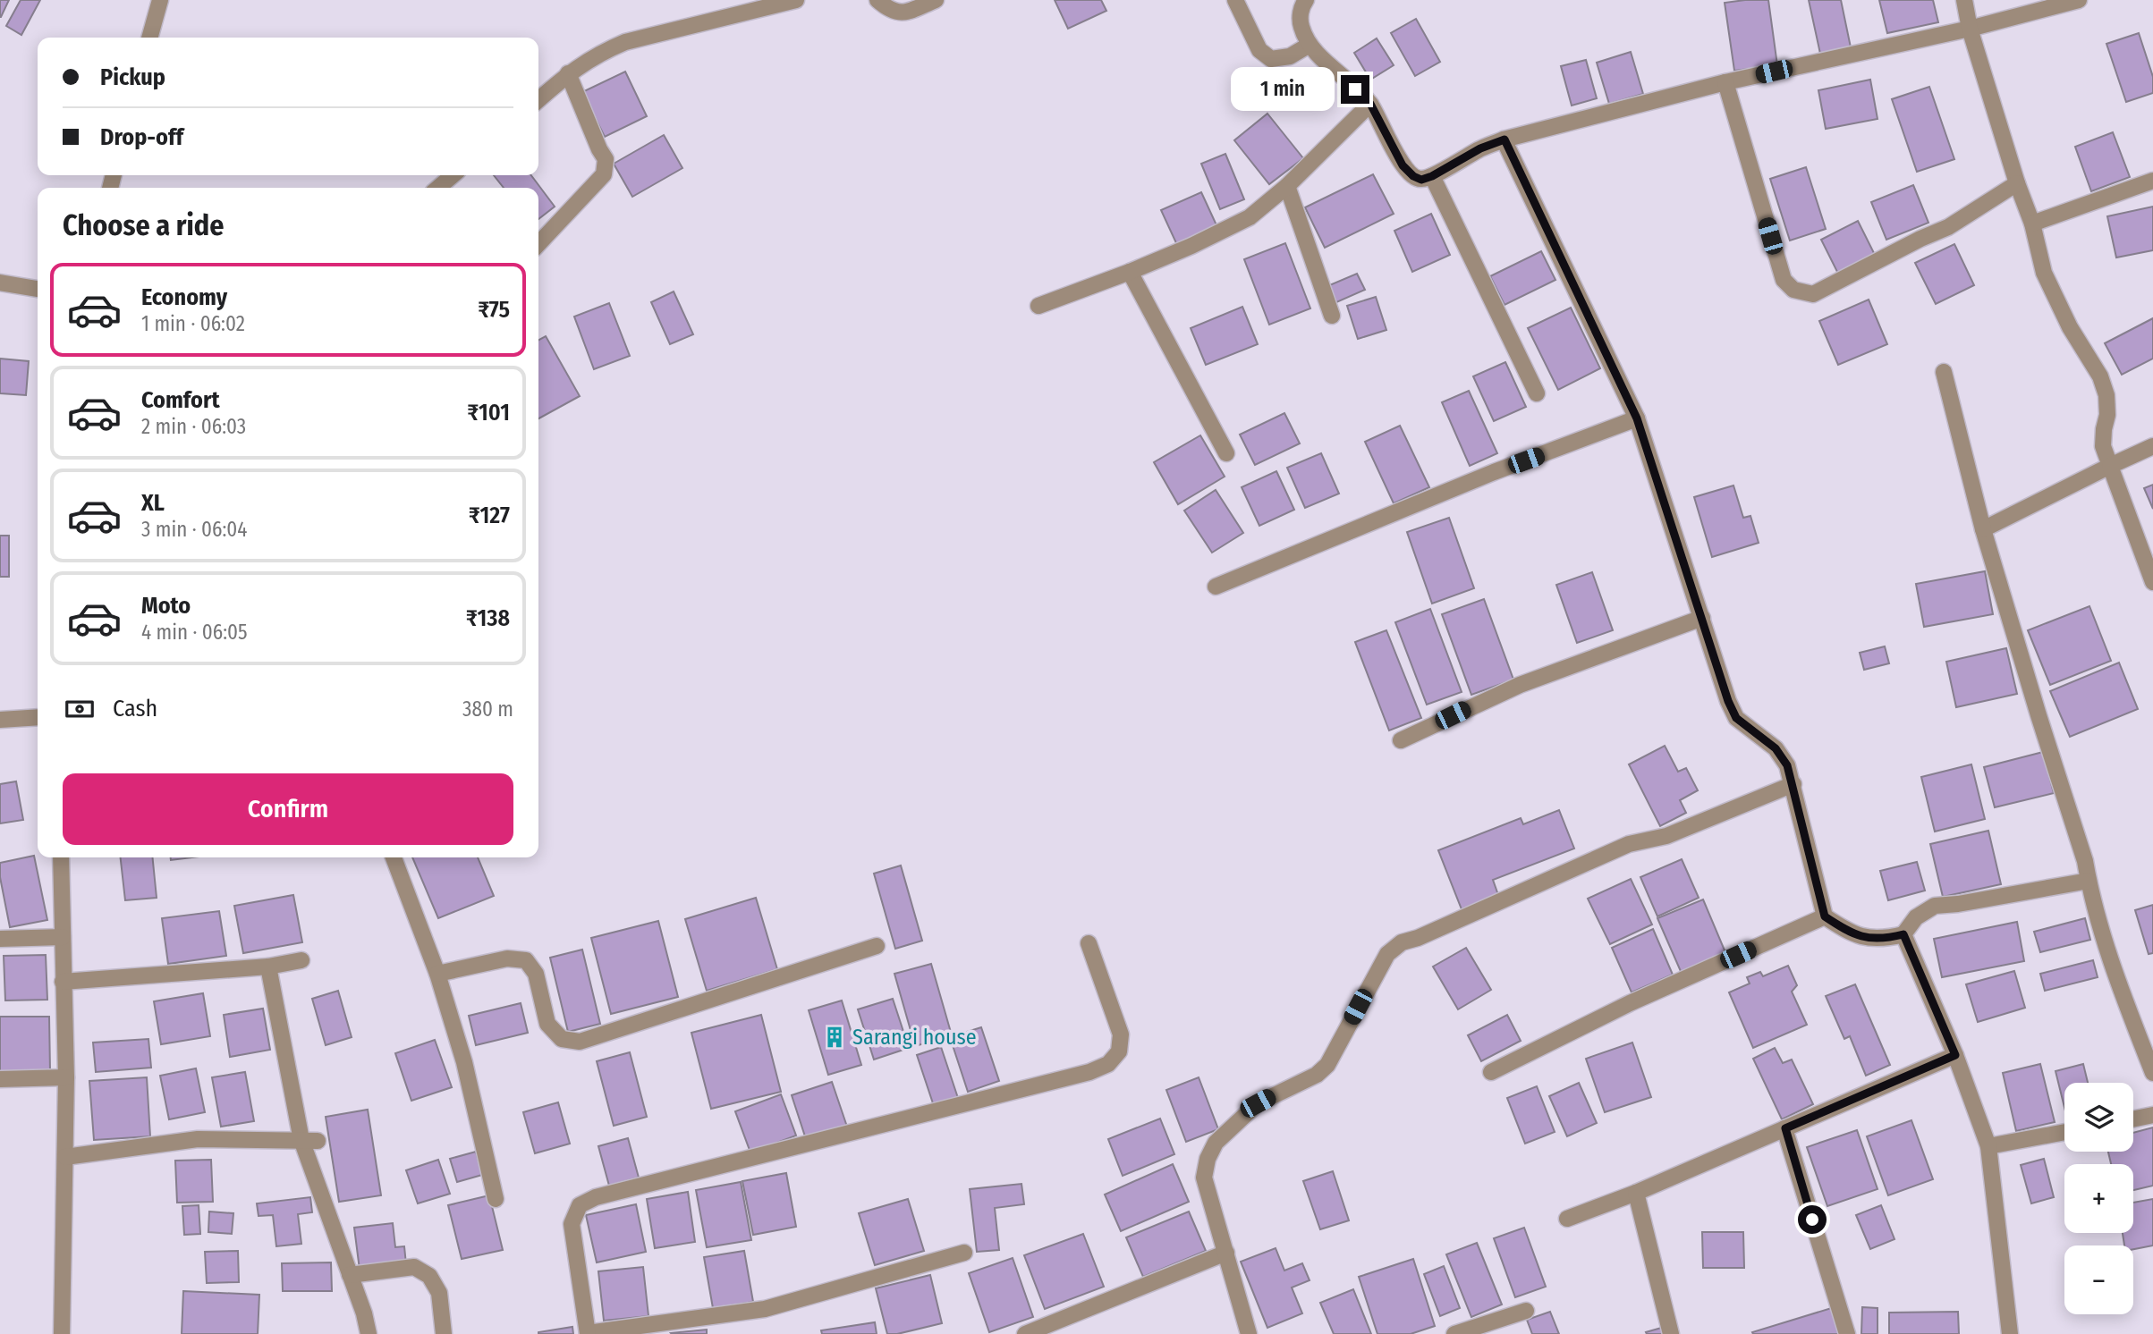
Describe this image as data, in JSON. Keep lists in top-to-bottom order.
{
  "places": {
    "building": ["Sarangi house"]
  },
  "page": {
    "banner": ["Pickup", "Drop-off"],
    "bubble": "1 min",
    "heading": "Choose a ride",
    "list": [
      {
        "name": "Economy",
        "note": "1 min · 06:02",
        "value": "₹75"
      },
      {
        "name": "Comfort",
        "note": "2 min · 06:03",
        "value": "₹101"
      },
      {
        "name": "XL",
        "note": "3 min · 06:04",
        "value": "₹127"
      },
      {
        "name": "Moto",
        "note": "4 min · 06:05",
        "value": "₹138"
      }
    ],
    "pay": ["Cash", "380 m"],
    "buttons": "Confirm",
    "map_buttons": ["+", "−"]
  }
}
